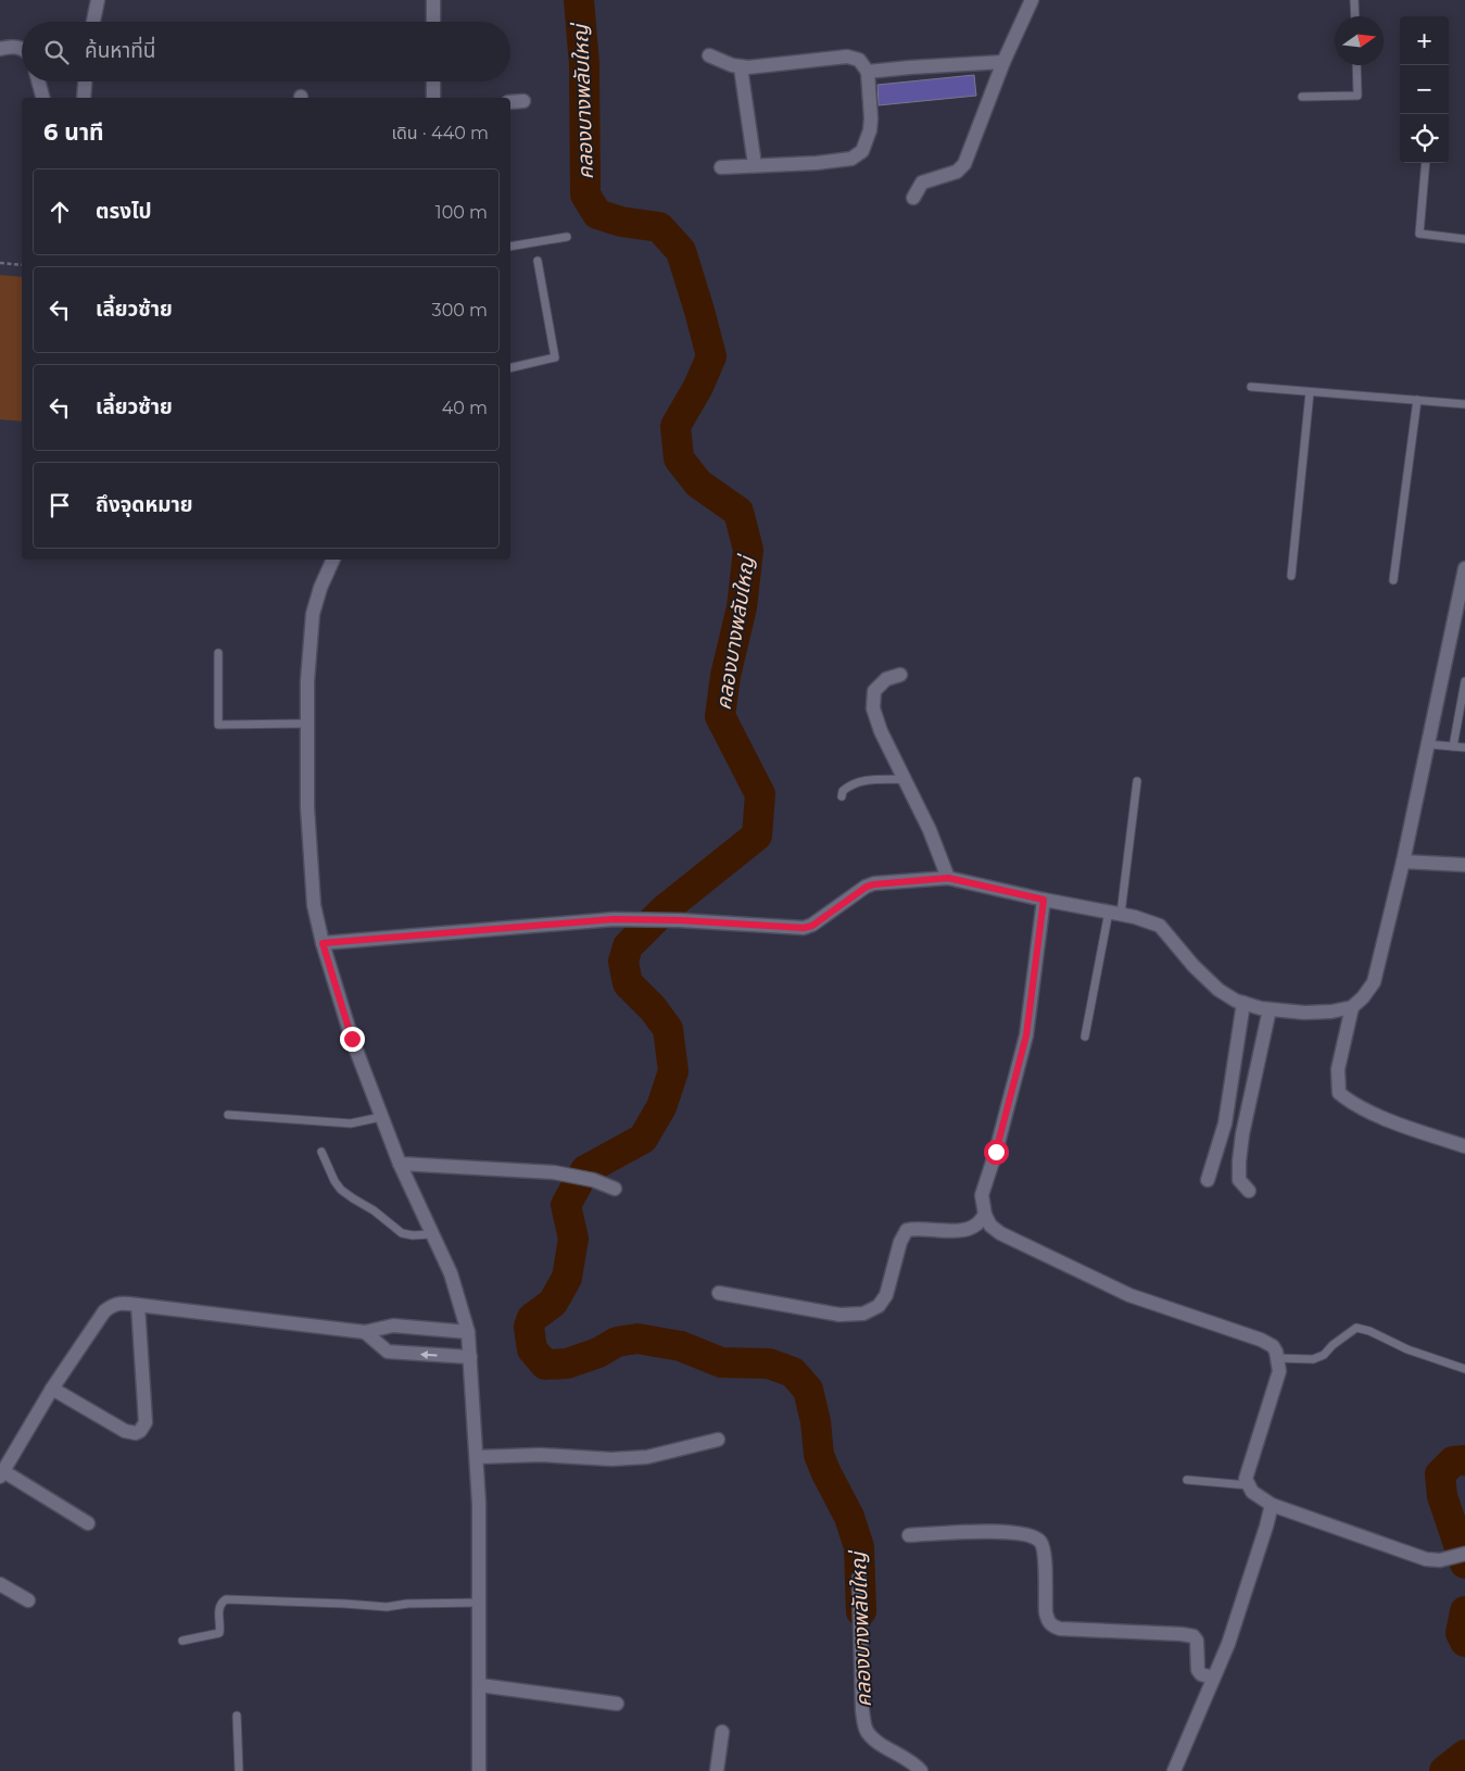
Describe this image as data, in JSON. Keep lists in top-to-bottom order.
{
  "water": ["คลองบางพลับใหญ่"],
  "north": "right",
  "page": {
    "map_buttons": ["+", "−"],
    "search": "ค้นหาที่นี่",
    "heading": ["6 นาที", "เดิน · 440 m"],
    "list": [
      ["ตรงไป", "100 m"],
      ["เลี้ยวซ้าย", "300 m"],
      ["เลี้ยวซ้าย", "40 m"],
      "ถึงจุดหมาย"
    ]
  }
}
